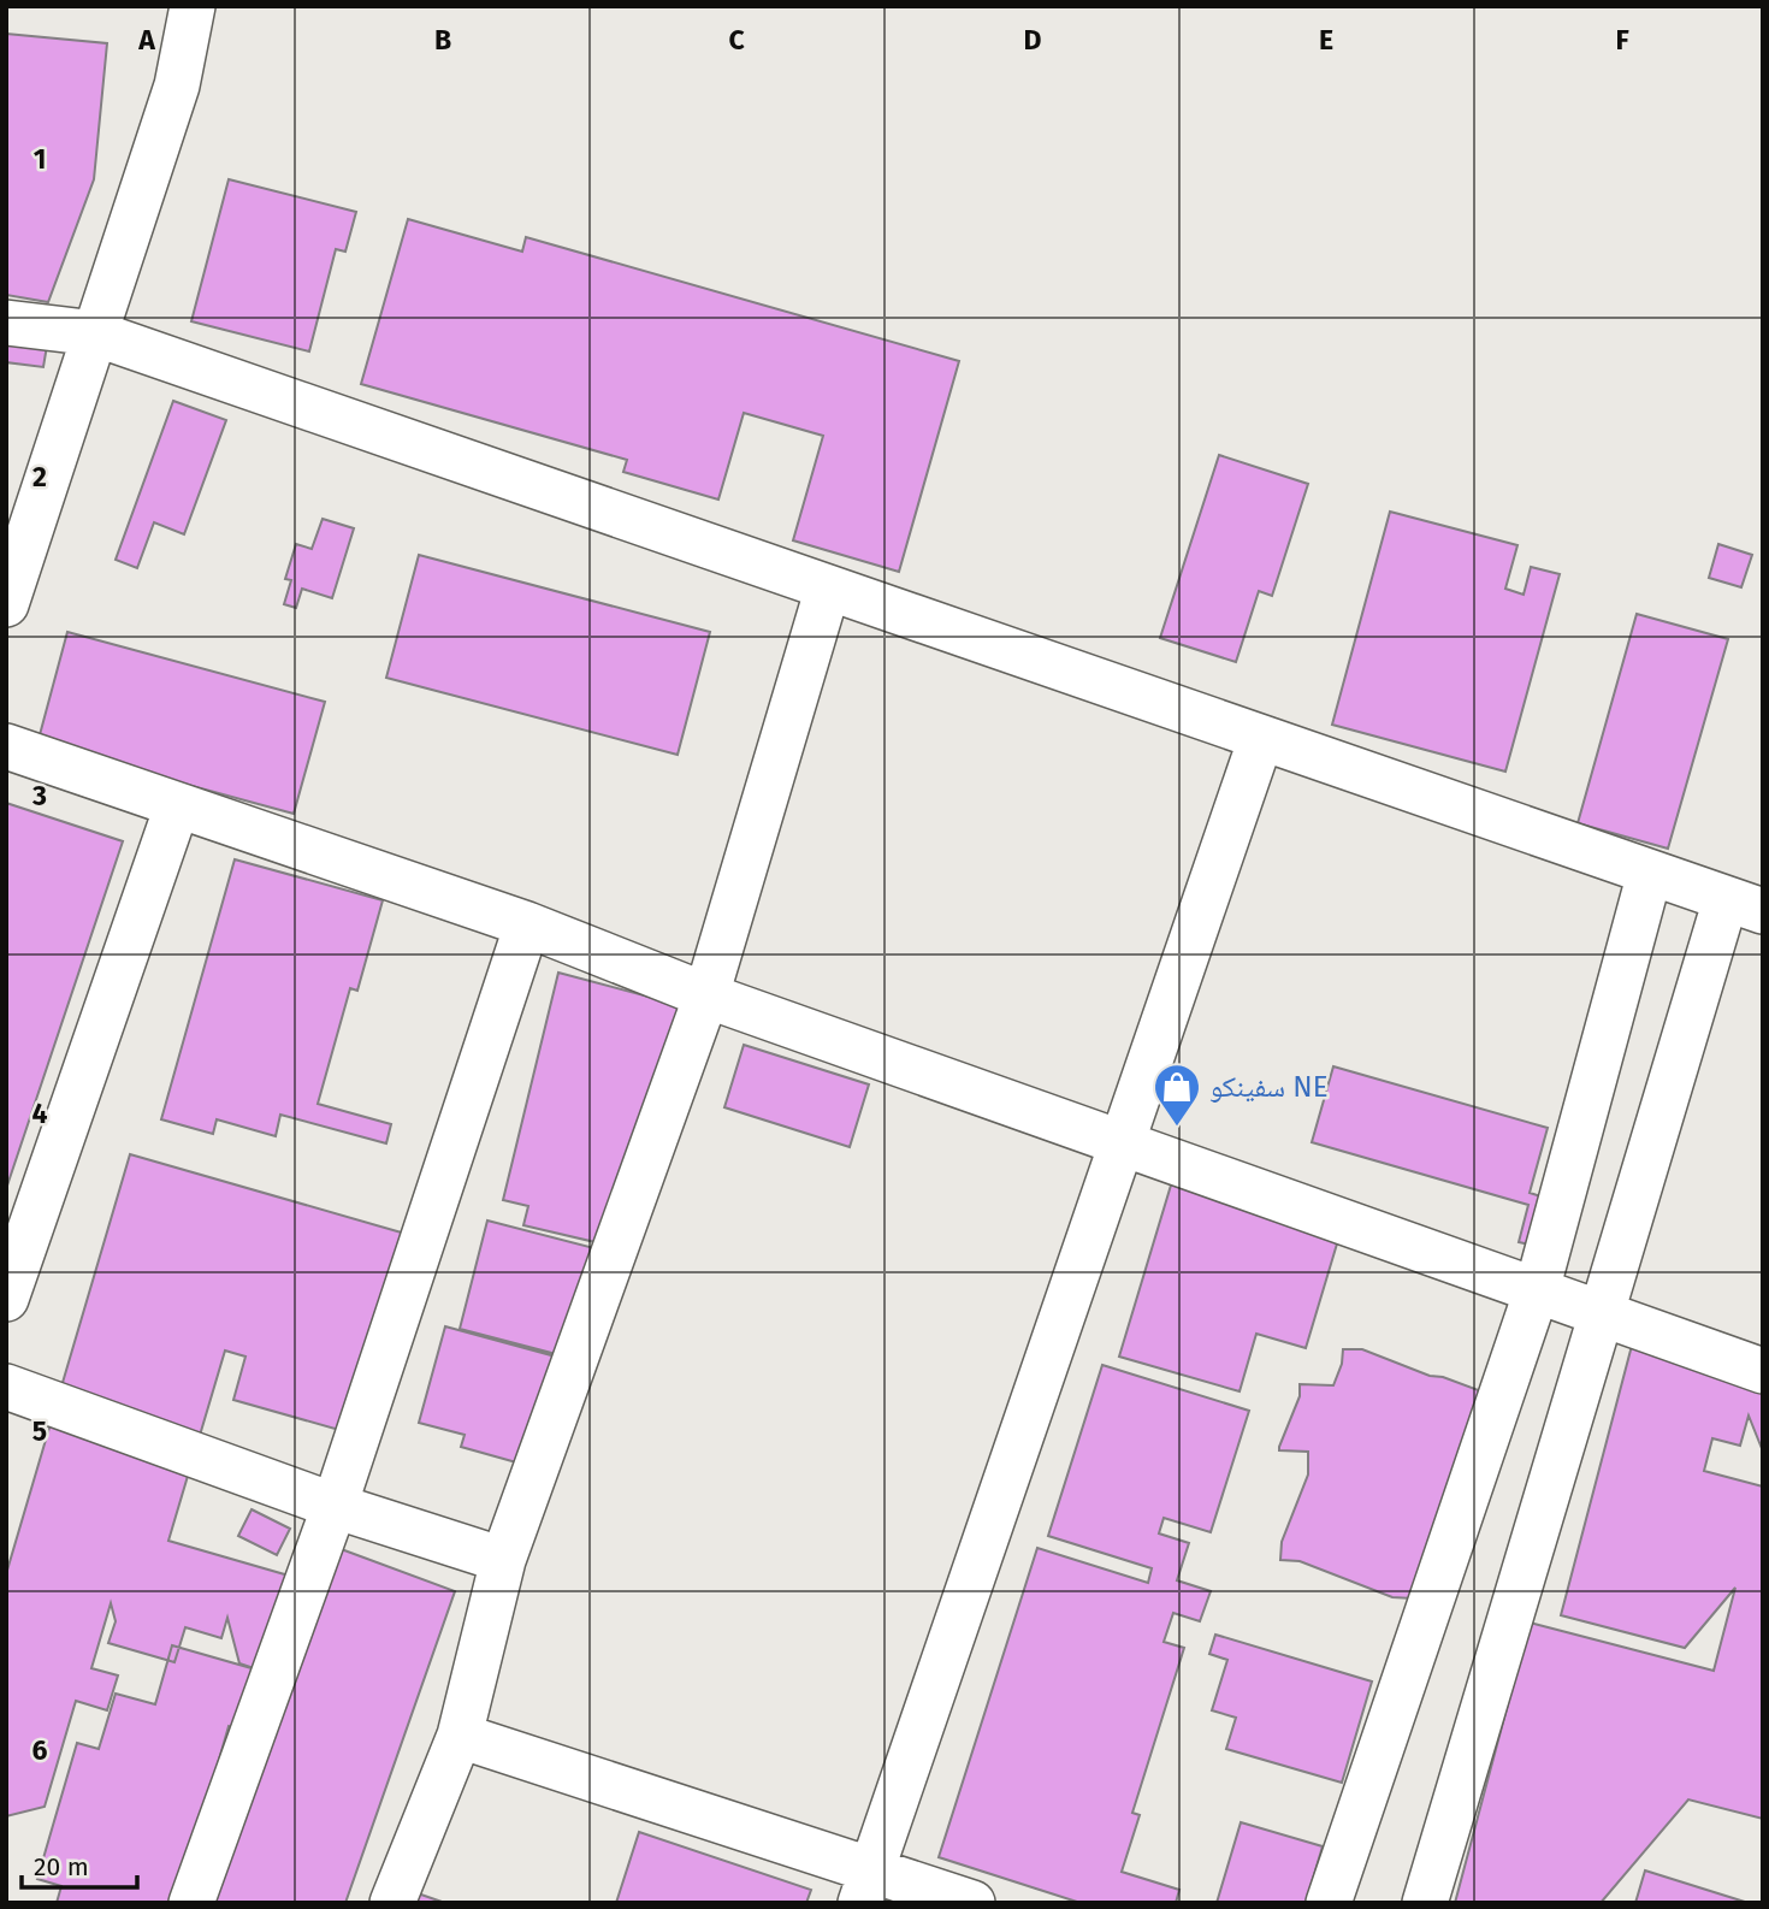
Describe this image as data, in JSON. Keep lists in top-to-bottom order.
{
  "places": {
    "shop": ["سفينكو NE"]
  },
  "scale_bar": "20 m",
  "grid": {
    "columns": [
      "A",
      "B",
      "C",
      "D",
      "E",
      "F"
    ],
    "rows": [
      "1",
      "2",
      "3",
      "4",
      "5",
      "6"
    ]
  }
}
